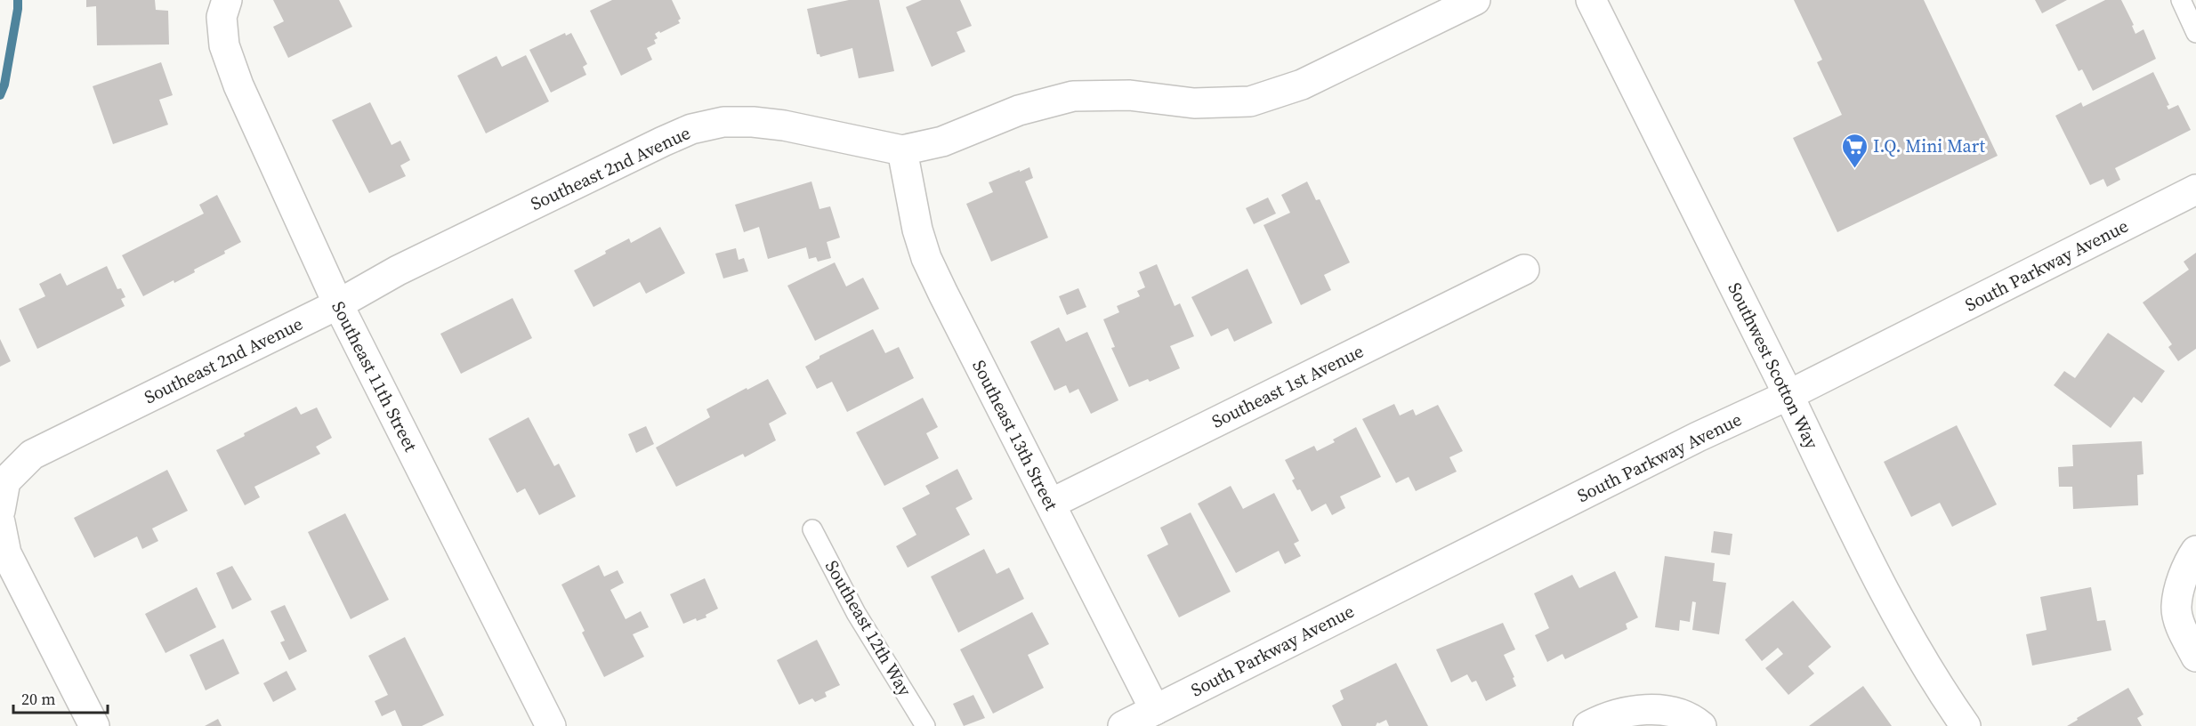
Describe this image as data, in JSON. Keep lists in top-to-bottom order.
{
  "streets": {
    "street": [
      "Southeast 2nd Avenue",
      "South Parkway Avenue",
      "Southwest Scotton Way",
      "Southeast 11th Street",
      "Southeast 1st Avenue",
      "Southeast 13th Street"
    ],
    "lane": ["Southeast 12th Way"]
  },
  "crossings": [
    ["Southeast 2nd Avenue", "Southeast 11th Street"],
    ["Southeast 2nd Avenue", "Southeast 13th Street"],
    ["South Parkway Avenue", "Southwest Scotton Way"],
    ["South Parkway Avenue", "Southeast 13th Street"],
    ["Southeast 1st Avenue", "Southeast 13th Street"]
  ],
  "places": {
    "supermarket": ["I.Q. Mini Mart"]
  },
  "scale_bar": "20 m"
}
